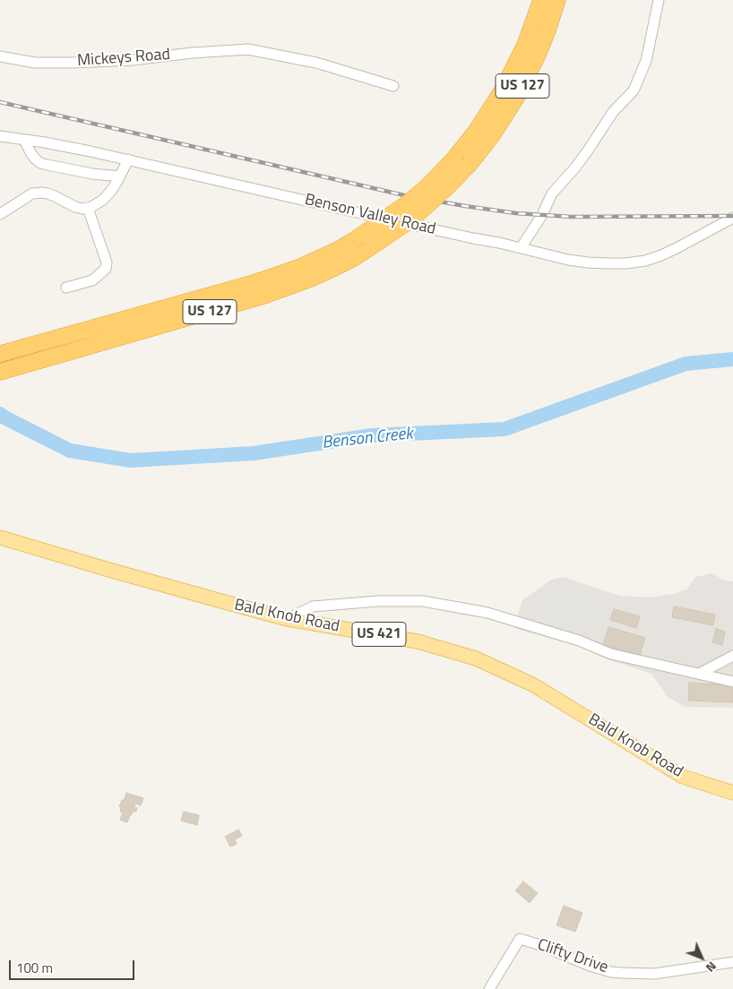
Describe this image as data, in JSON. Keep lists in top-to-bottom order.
{
  "streets": {
    "highway": ["US 127"],
    "main road": ["Bald Knob Road", "US 421"],
    "street": ["Mickeys Road", "Benson Valley Road", "Clifty Drive"]
  },
  "water": ["Benson Creek"],
  "scale_bar": "100 m",
  "north": "bottom right"
}
